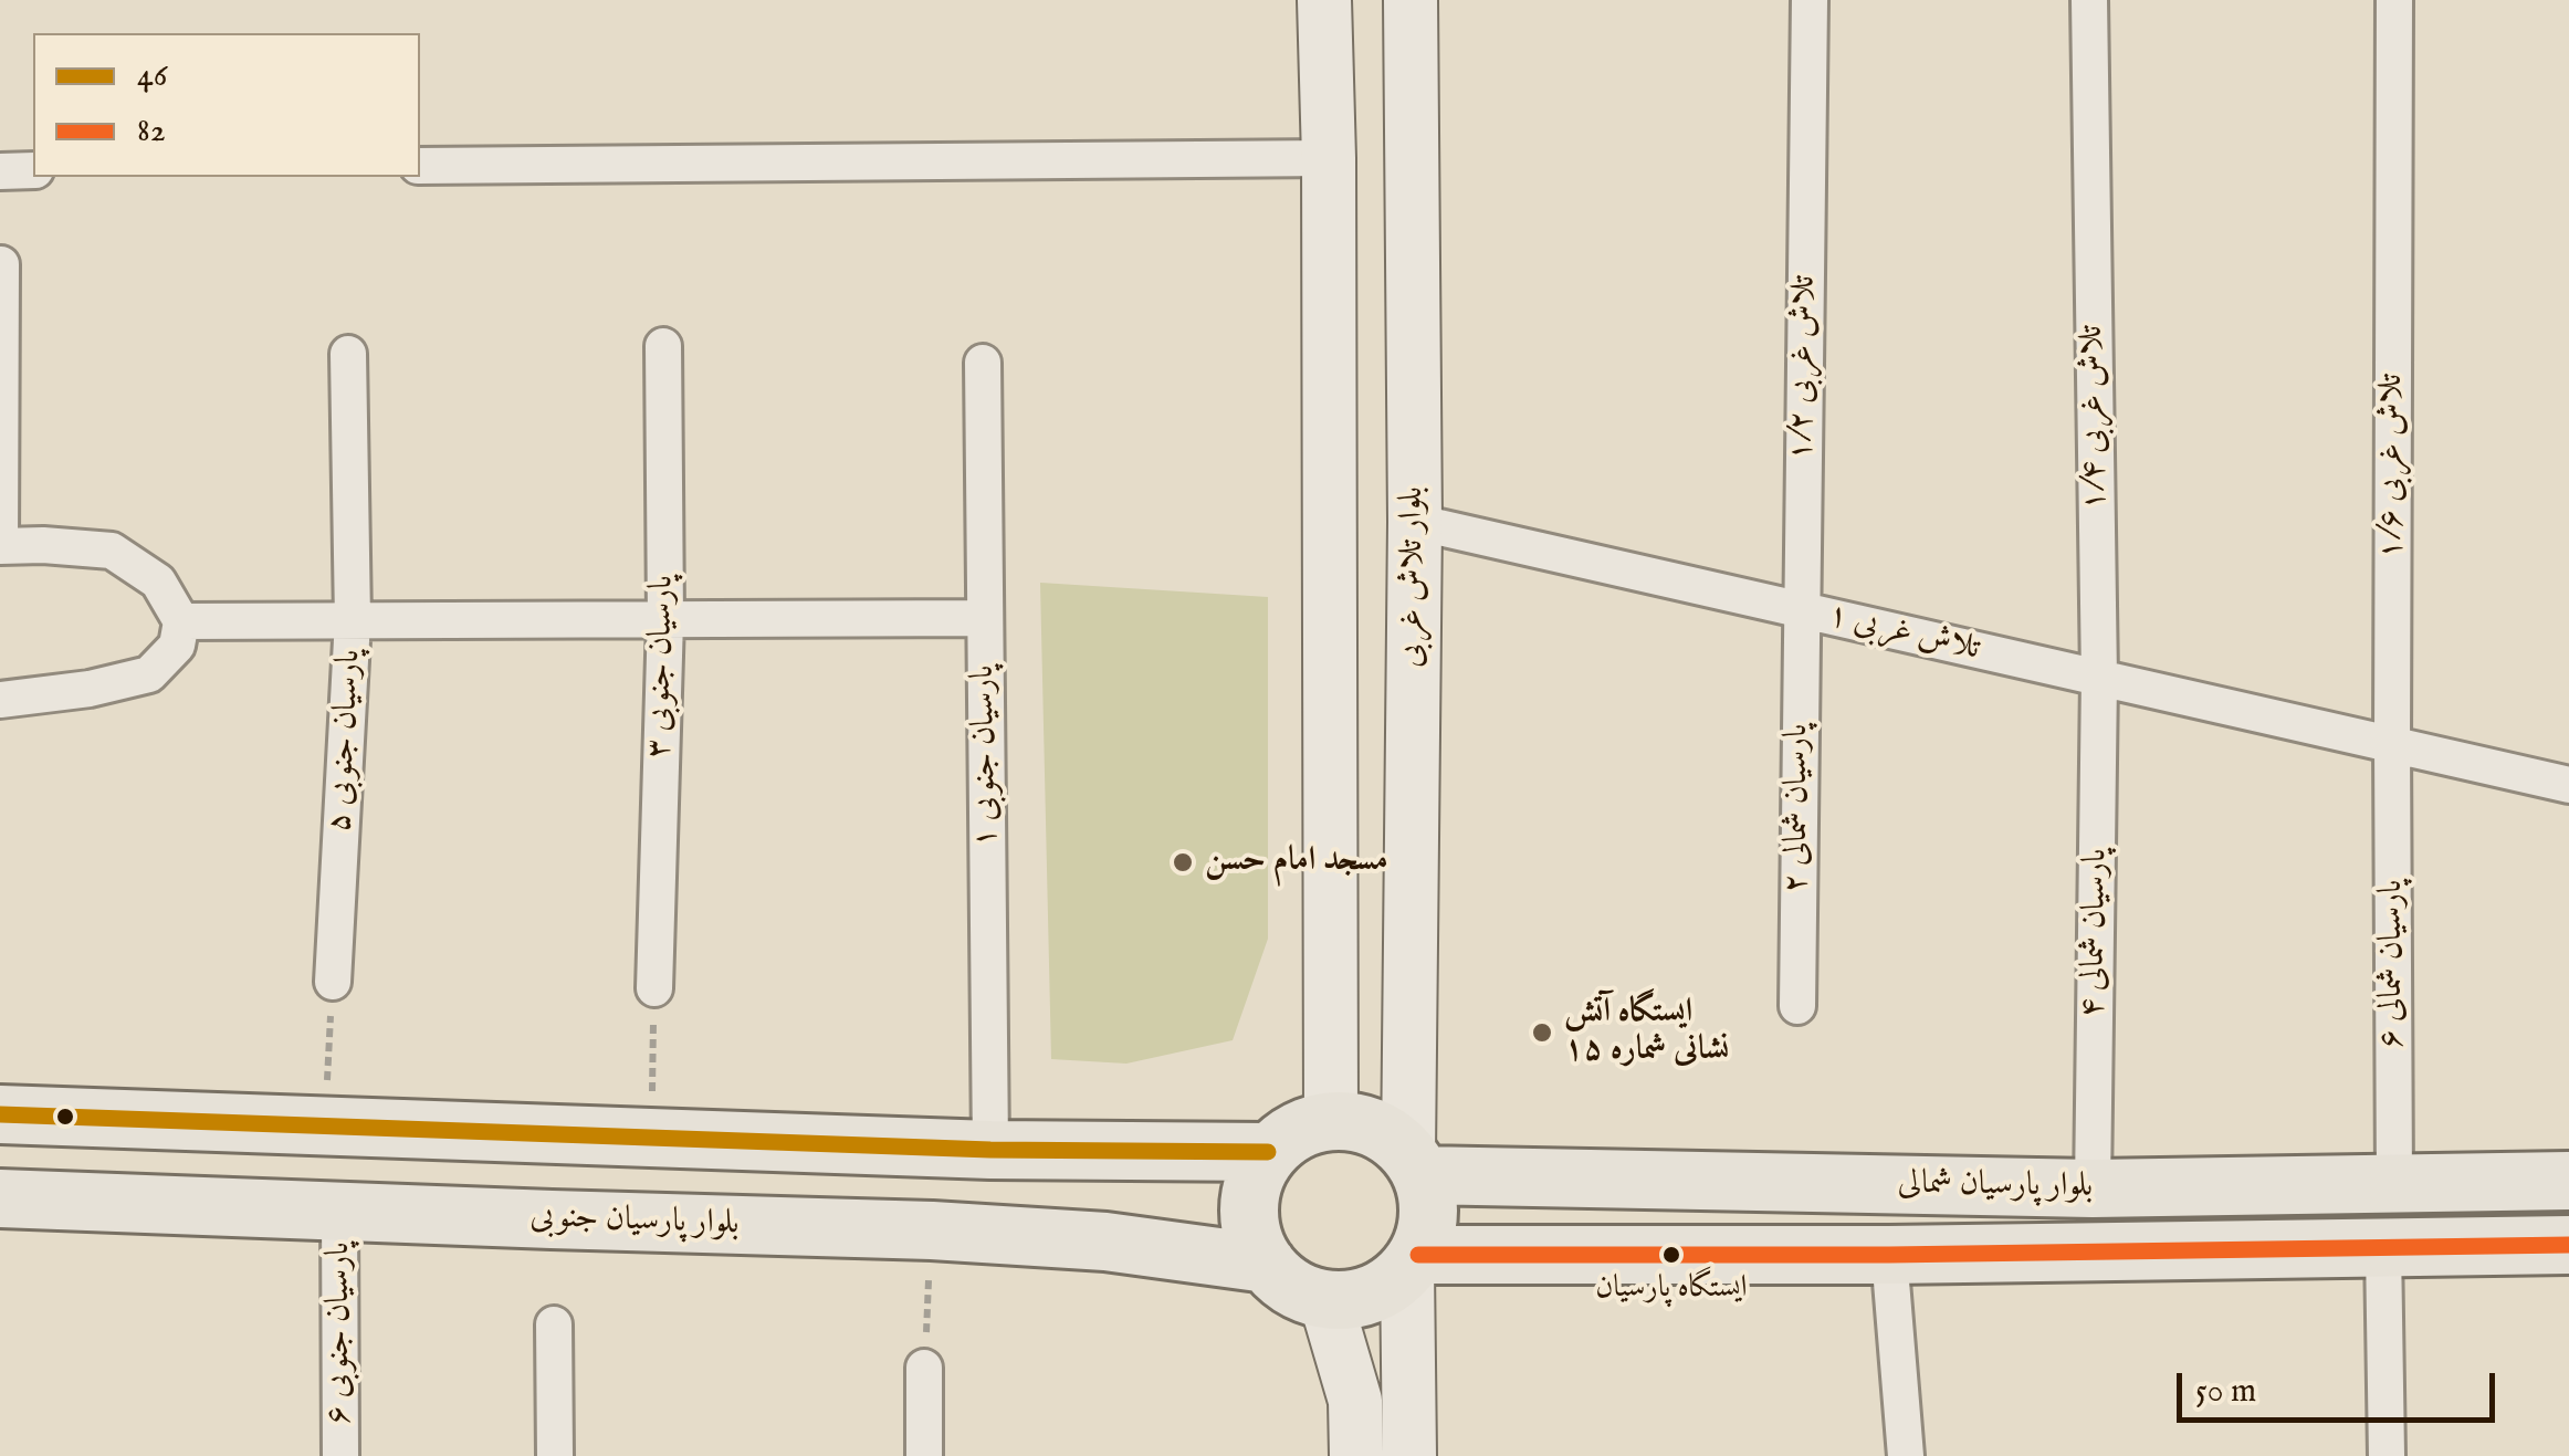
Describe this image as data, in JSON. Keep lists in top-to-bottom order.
{
  "streets": {
    "main road": ["بلوار پارسیان شمالی", "بلوار پارسیان جنوبی"],
    "street": [
      "۱/۲ تلاش غربی",
      "۱/۴ تلاش غربی",
      "۱/۶ تلاش غربی",
      "بلوار تلاش غربی",
      "۱ تلاش غربی",
      "۳ پارسیان جنوبی",
      "۵ پارسیان جنوبی",
      "۱ پارسیان جنوبی",
      "۲ پارسیان شمالی",
      "۴ پارسیان شمالی",
      "۶ پارسیان شمالی",
      "۶ پارسیان جنوبی"
    ]
  },
  "crossings": [
    ["۱/۲ تلاش غربی", "۱ تلاش غربی"],
    ["۱/۲ تلاش غربی", "۲ پارسیان شمالی"],
    ["۱/۴ تلاش غربی", "۱ تلاش غربی"],
    ["۱/۴ تلاش غربی", "۴ پارسیان شمالی"],
    ["۱/۶ تلاش غربی", "۱ تلاش غربی"],
    ["۱/۶ تلاش غربی", "۶ پارسیان شمالی"],
    ["بلوار تلاش غربی", "۱ تلاش غربی"],
    ["بلوار تلاش غربی", "بلوار پارسیان شمالی"],
    ["بلوار تلاش غربی", "بلوار پارسیان جنوبی"],
    ["۱ تلاش غربی", "۲ پارسیان شمالی"],
    ["۱ تلاش غربی", "۴ پارسیان شمالی"],
    ["۱ تلاش غربی", "۶ پارسیان شمالی"],
    ["۴ پارسیان شمالی", "بلوار پارسیان شمالی"],
    ["۶ پارسیان شمالی", "بلوار پارسیان شمالی"],
    ["بلوار پارسیان شمالی", "بلوار پارسیان جنوبی"],
    ["بلوار پارسیان جنوبی", "۶ پارسیان جنوبی"]
  ],
  "places": ["مسجد امام حسن", "ایستگاه آتش نشانی شماره ۱۵", "ایستگاه پارسیان"],
  "lines": ["transit line 46", "transit line 82"],
  "legend": ["46", "82"],
  "scale_bar": "50 m"
}
